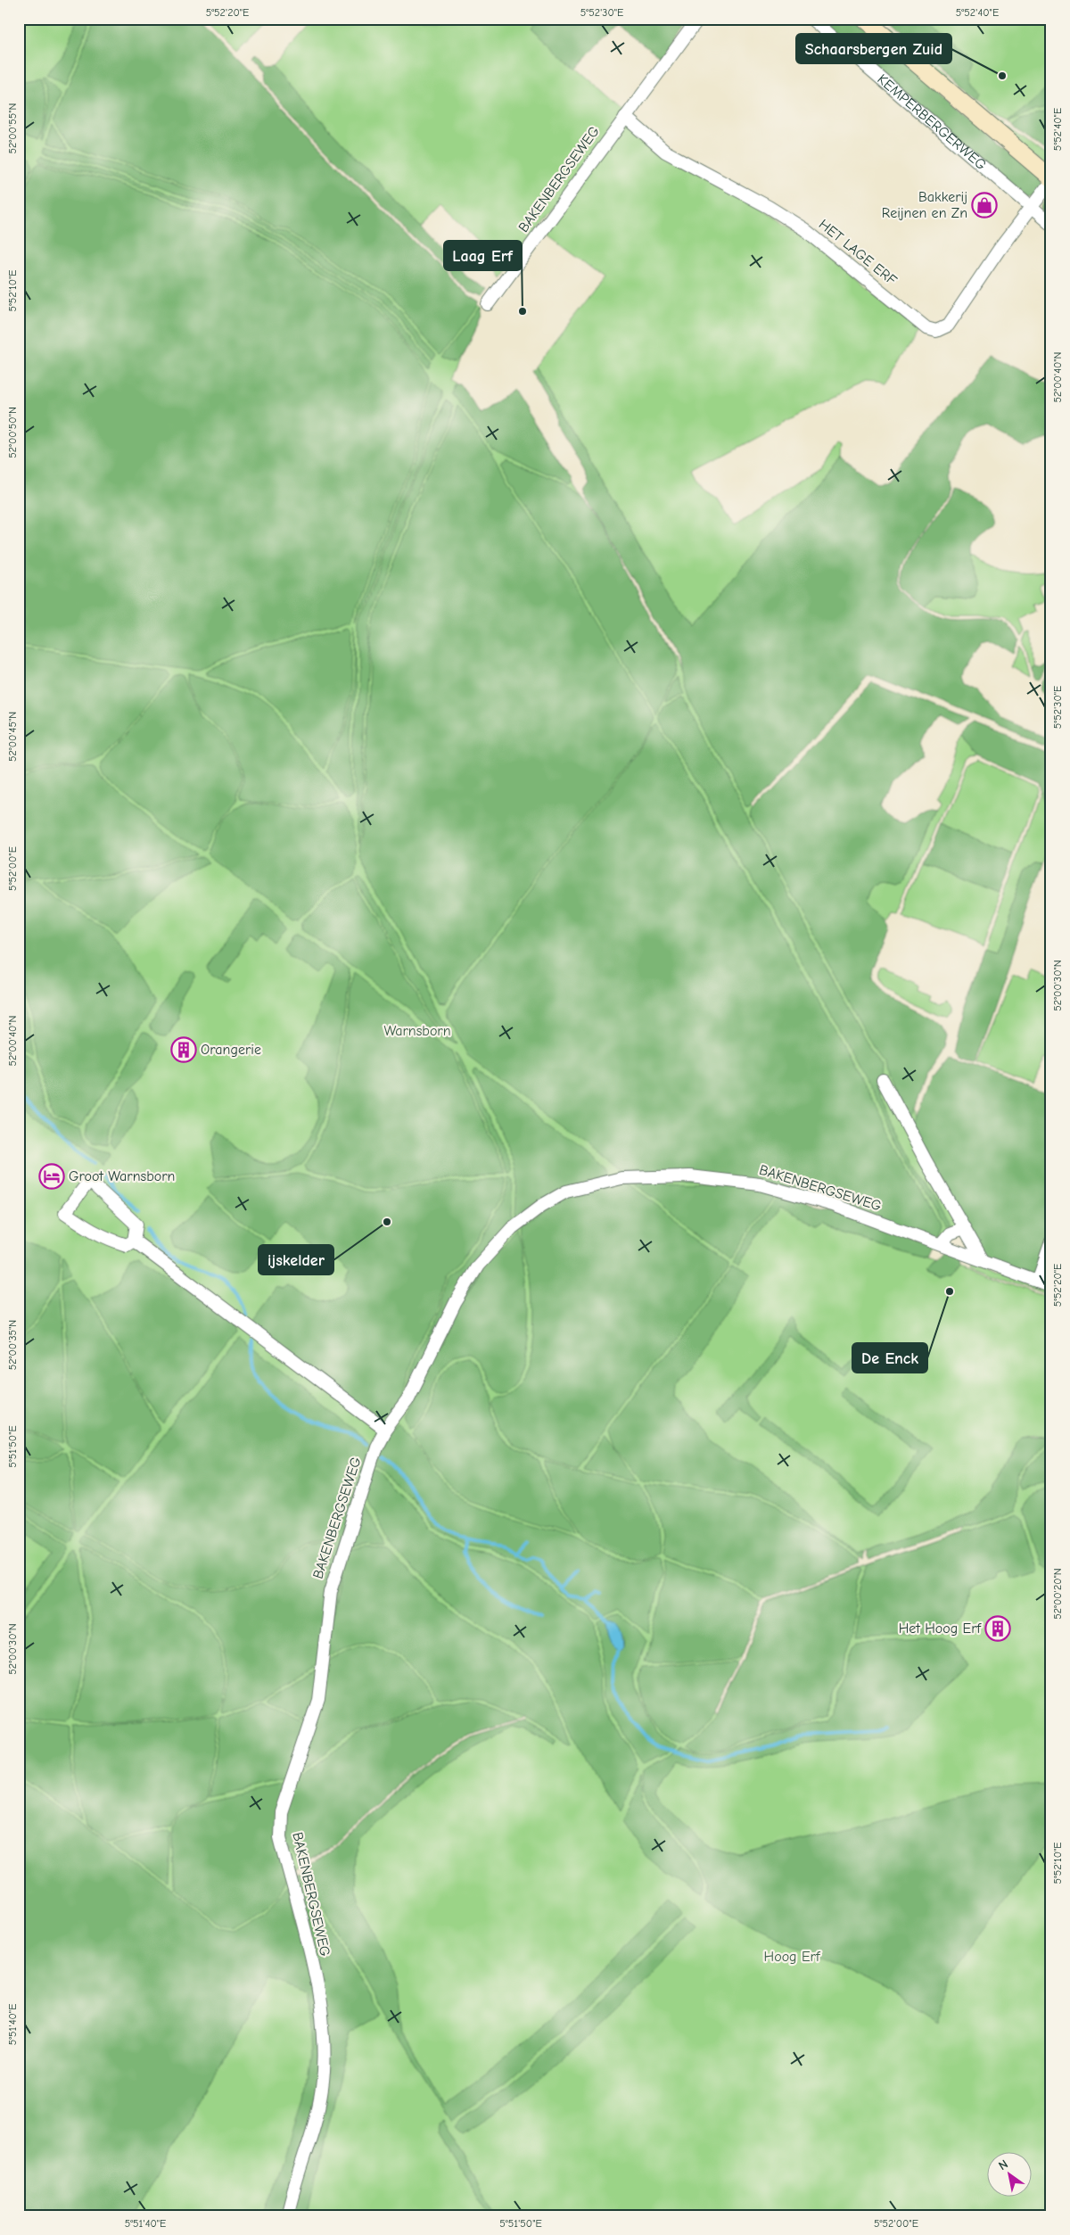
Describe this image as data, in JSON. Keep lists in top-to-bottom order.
{
  "streets": {
    "street": ["KEMPERBERGERWEG", "BAKENBERGSEWEG", "HET LAGE ERF"]
  },
  "crossings": [
    ["KEMPERBERGERWEG", "HET LAGE ERF"],
    ["BAKENBERGSEWEG", "HET LAGE ERF"]
  ],
  "parks": ["Warnsborn", "Hoog Erf"],
  "places": {
    "other": [
      "Schaarsbergen Zuid",
      "Laag Erf",
      "ijskelder",
      "De Enck"
    ],
    "shop": ["Bakkerij Reijnen en Zn"],
    "building": ["Orangerie", "Het Hoog Erf"],
    "hotel": ["Groot Warnsborn"]
  },
  "north": "top left",
  "coordinates": [
    "5°52'20\"E",
    "5°52'30\"E",
    "5°52'40\"E",
    "52°00'55\"N",
    "5°52'10\"E",
    "52°00'40\"N",
    "52°00'50\"N",
    "52°00'45\"N",
    "5°52'00\"E",
    "52°00'30\"N",
    "52°00'35\"N",
    "5°51'50\"E",
    "52°00'20\"N",
    "5°51'40\"E"
  ]
}
